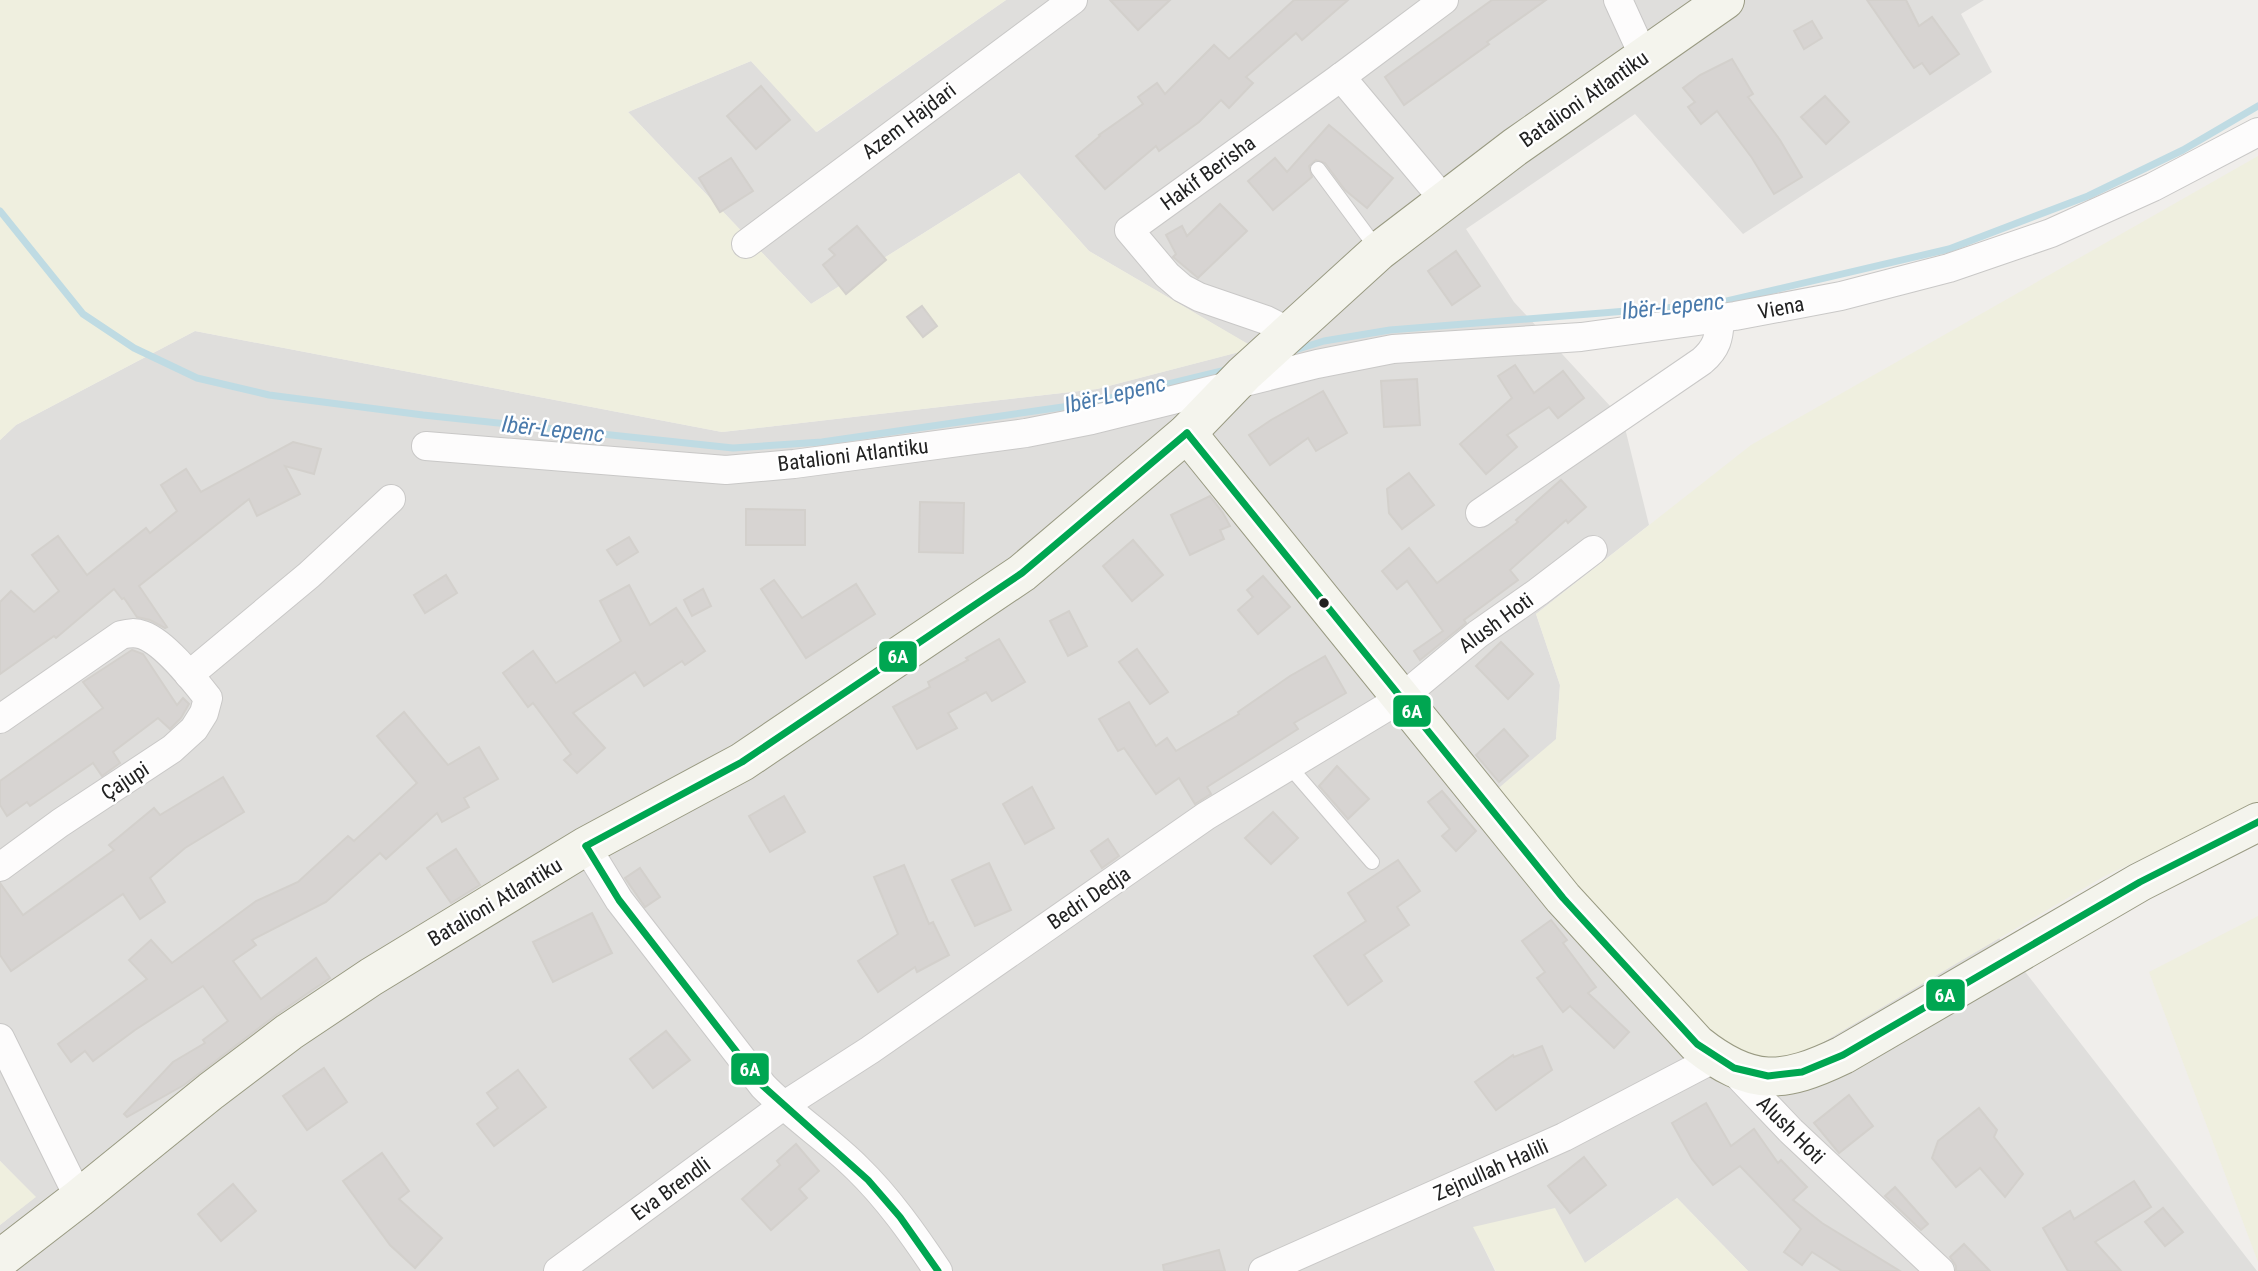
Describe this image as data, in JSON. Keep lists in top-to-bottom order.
{
  "streets": {
    "street": [
      "Batalioni Atlantiku",
      "Azem Hajdari",
      "Hakif Berisha",
      "Viena",
      "Alush Hoti",
      "Çajupi",
      "Bedri Dedja",
      "Zejnullah Halili",
      "Eva Brendli"
    ]
  },
  "crossings": [
    ["Batalioni Atlantiku", "Hakif Berisha"],
    ["Batalioni Atlantiku", "Viena"],
    ["Batalioni Atlantiku", "Alush Hoti"],
    ["Alush Hoti", "Bedri Dedja"],
    ["Alush Hoti", "Zejnullah Halili"],
    ["Bedri Dedja", "Eva Brendli"]
  ],
  "water": ["Ibër-Lepenc"],
  "lines": ["transit line 6A"]
}
